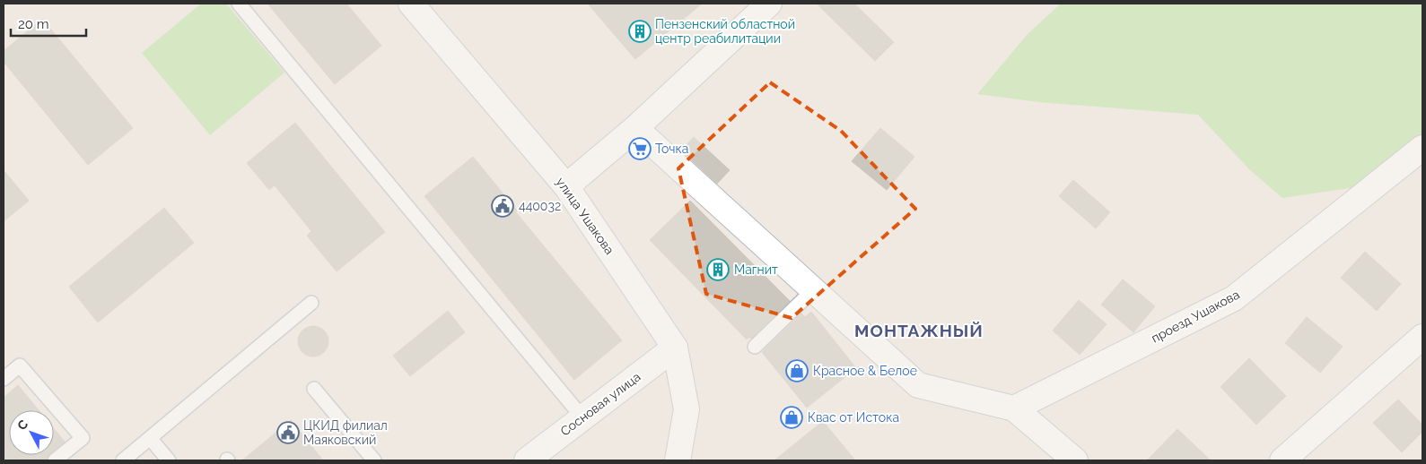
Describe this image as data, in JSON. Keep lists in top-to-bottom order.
{
  "streets": {
    "street": ["улица Ушакова", "проезд Ушакова", "Сосновая улица"]
  },
  "crossings": [
    ["улица Ушакова", "Сосновая улица"]
  ],
  "districts": ["МОНТАЖНЫЙ"],
  "places": {
    "building": ["Пензенский областной центр реабилитации", "Магнит"],
    "supermarket": ["Точка"],
    "public building": ["440032", "ЦКИД филиал Маяковский"],
    "shop": ["Красное & Белое", "Квас от Истока"]
  },
  "scale_bar": "20 m",
  "north": "top left"
}
